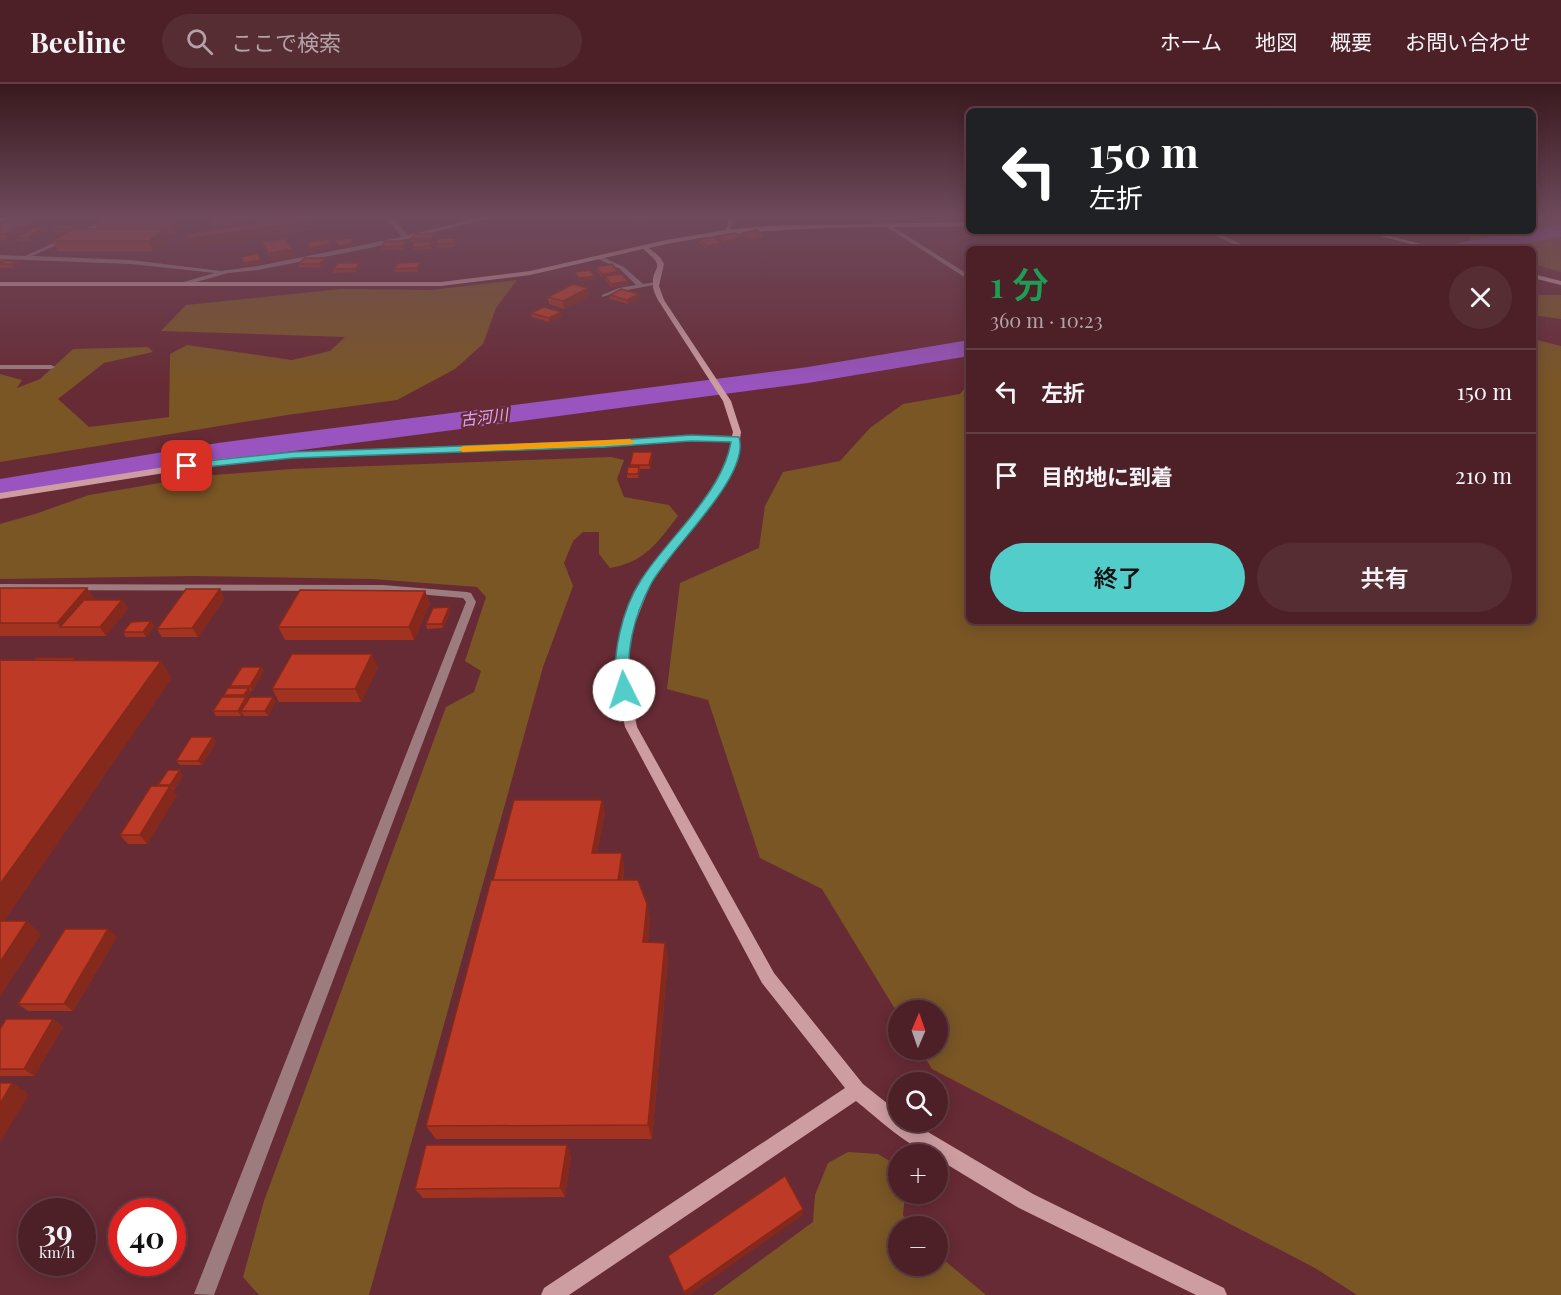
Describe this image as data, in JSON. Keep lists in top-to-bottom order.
{
  "water": ["古河川"],
  "north": "top",
  "page": {
    "header": "Beeline",
    "search": "ここで検索",
    "nav": [
      "ホーム",
      "地図",
      "概要",
      "お問い合わせ"
    ],
    "turn": ["150 m", "左折"],
    "heading": ["1 分", "360 m · 10:23"],
    "list": [
      {
        "name": "左折",
        "value": "150 m"
      },
      {
        "name": "目的地に到着",
        "value": "210 m"
      }
    ],
    "buttons": ["終了", "共有"],
    "map_buttons": ["+", "−"],
    "speed": "39 km/h",
    "limit": "40"
  }
}
